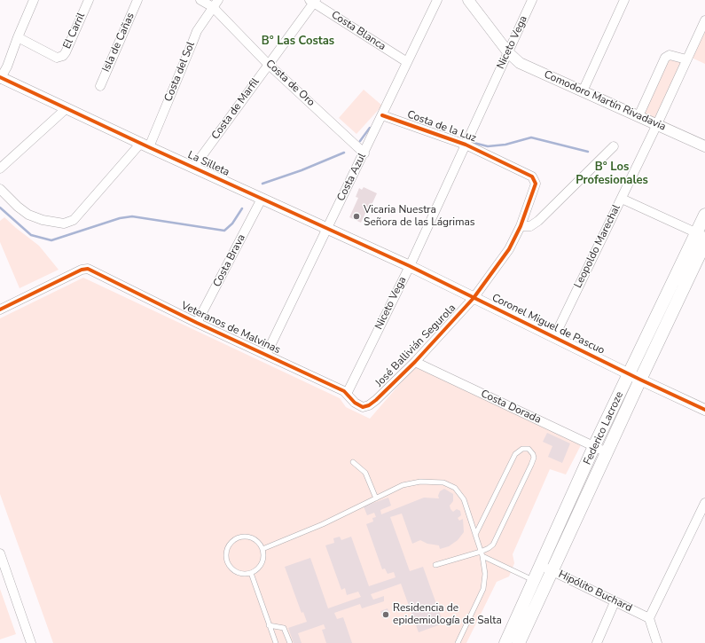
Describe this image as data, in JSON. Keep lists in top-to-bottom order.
{
  "streets": {
    "main road": ["Federico Lacroze"],
    "street": [
      "El Carril",
      "Costa Blanca",
      "Isla de Cañas",
      "Niceto Vega",
      "Costa del Sol",
      "Costa de Oro",
      "Comodoro Martín Rivadavia",
      "Costa de Marfil",
      "Costa de la Luz",
      "La Silleta",
      "Costa Azul",
      "Leopoldo Marechal",
      "Costa Brava",
      "Coronel Miguel de Pascuo",
      "Veteranos de Malvinas",
      "José Ballivián Segurola",
      "Costa Dorada",
      "Hipólito Buchard"
    ]
  },
  "crossings": [
    ["Costa Blanca", "Costa de Marfil"],
    ["Costa Blanca", "Costa Azul"],
    ["Niceto Vega", "Comodoro Martín Rivadavia"],
    ["Niceto Vega", "Costa de la Luz"],
    ["Niceto Vega", "La Silleta"],
    ["Niceto Vega", "Coronel Miguel de Pascuo"],
    ["Niceto Vega", "Veteranos de Malvinas"],
    ["Costa del Sol", "Costa de Oro"],
    ["Costa del Sol", "La Silleta"],
    ["Costa de Oro", "Costa de Marfil"],
    ["Costa de Oro", "Costa Azul"],
    ["Comodoro Martín Rivadavia", "Leopoldo Marechal"],
    ["Costa de Marfil", "La Silleta"],
    ["Costa de la Luz", "Costa Azul"],
    ["Costa de la Luz", "José Ballivián Segurola"],
    ["La Silleta", "Costa Azul"],
    ["La Silleta", "Costa Brava"],
    ["La Silleta", "Coronel Miguel de Pascuo"],
    ["Costa Azul", "Veteranos de Malvinas"],
    ["Leopoldo Marechal", "Coronel Miguel de Pascuo"],
    ["Costa Brava", "Veteranos de Malvinas"],
    ["Coronel Miguel de Pascuo", "José Ballivián Segurola"],
    ["Coronel Miguel de Pascuo", "Federico Lacroze"],
    ["Veteranos de Malvinas", "José Ballivián Segurola"],
    ["José Ballivián Segurola", "Costa Dorada"],
    ["Costa Dorada", "Federico Lacroze"],
    ["Federico Lacroze", "Hipólito Buchard"]
  ],
  "districts": ["B° Las Costas", "B° Los Profesionales"],
  "places": ["Vicaria Nuestra Señora de las Lágrimas", "Residencia de epidemiología de Salta"]
}
